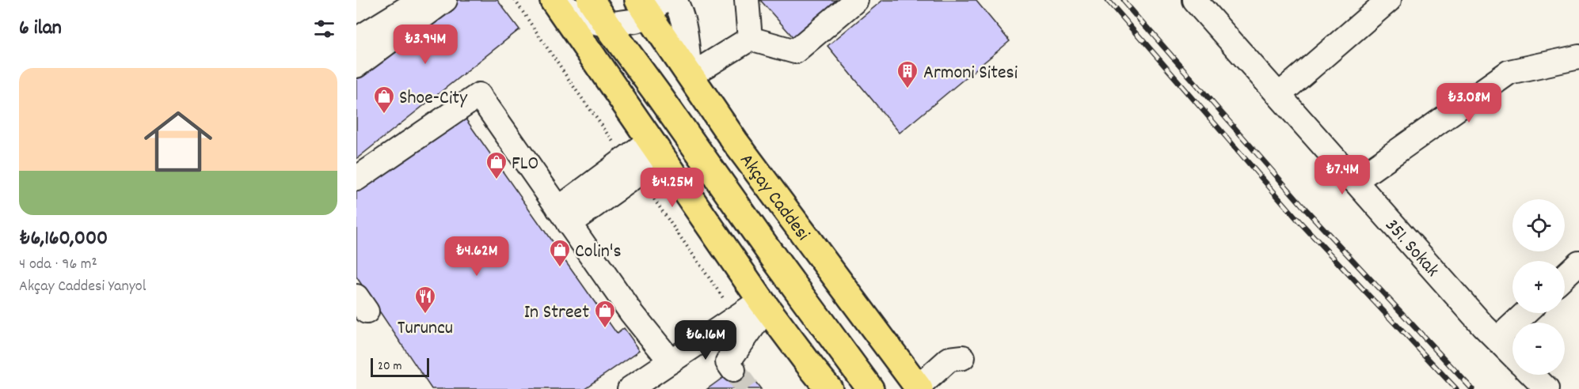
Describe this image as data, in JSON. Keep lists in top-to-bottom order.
{
  "streets": {
    "main road": ["Akçay Caddesi"],
    "street": ["351. Sokak"]
  },
  "places": {
    "building": ["Armoni Sitesi"],
    "shop": [
      "Shoe-City",
      "FLO",
      "Colin's",
      "In Street"
    ],
    "restaurant": ["Turuncu"]
  },
  "scale_bar": "20 m",
  "page": {
    "heading": "6 ilan",
    "price": [
      "₺3.94M",
      "₺3.08M",
      "₺7.4M",
      "₺4.25M",
      "₺4.62M",
      "₺6.16M"
    ],
    "list": [
      {
        "name": "₺6,160,000",
        "note": "4 oda · 96 m² · Akçay Caddesi Yanyol"
      }
    ],
    "map_buttons": ["+", "−"],
    "scale": "20 m"
  }
}
